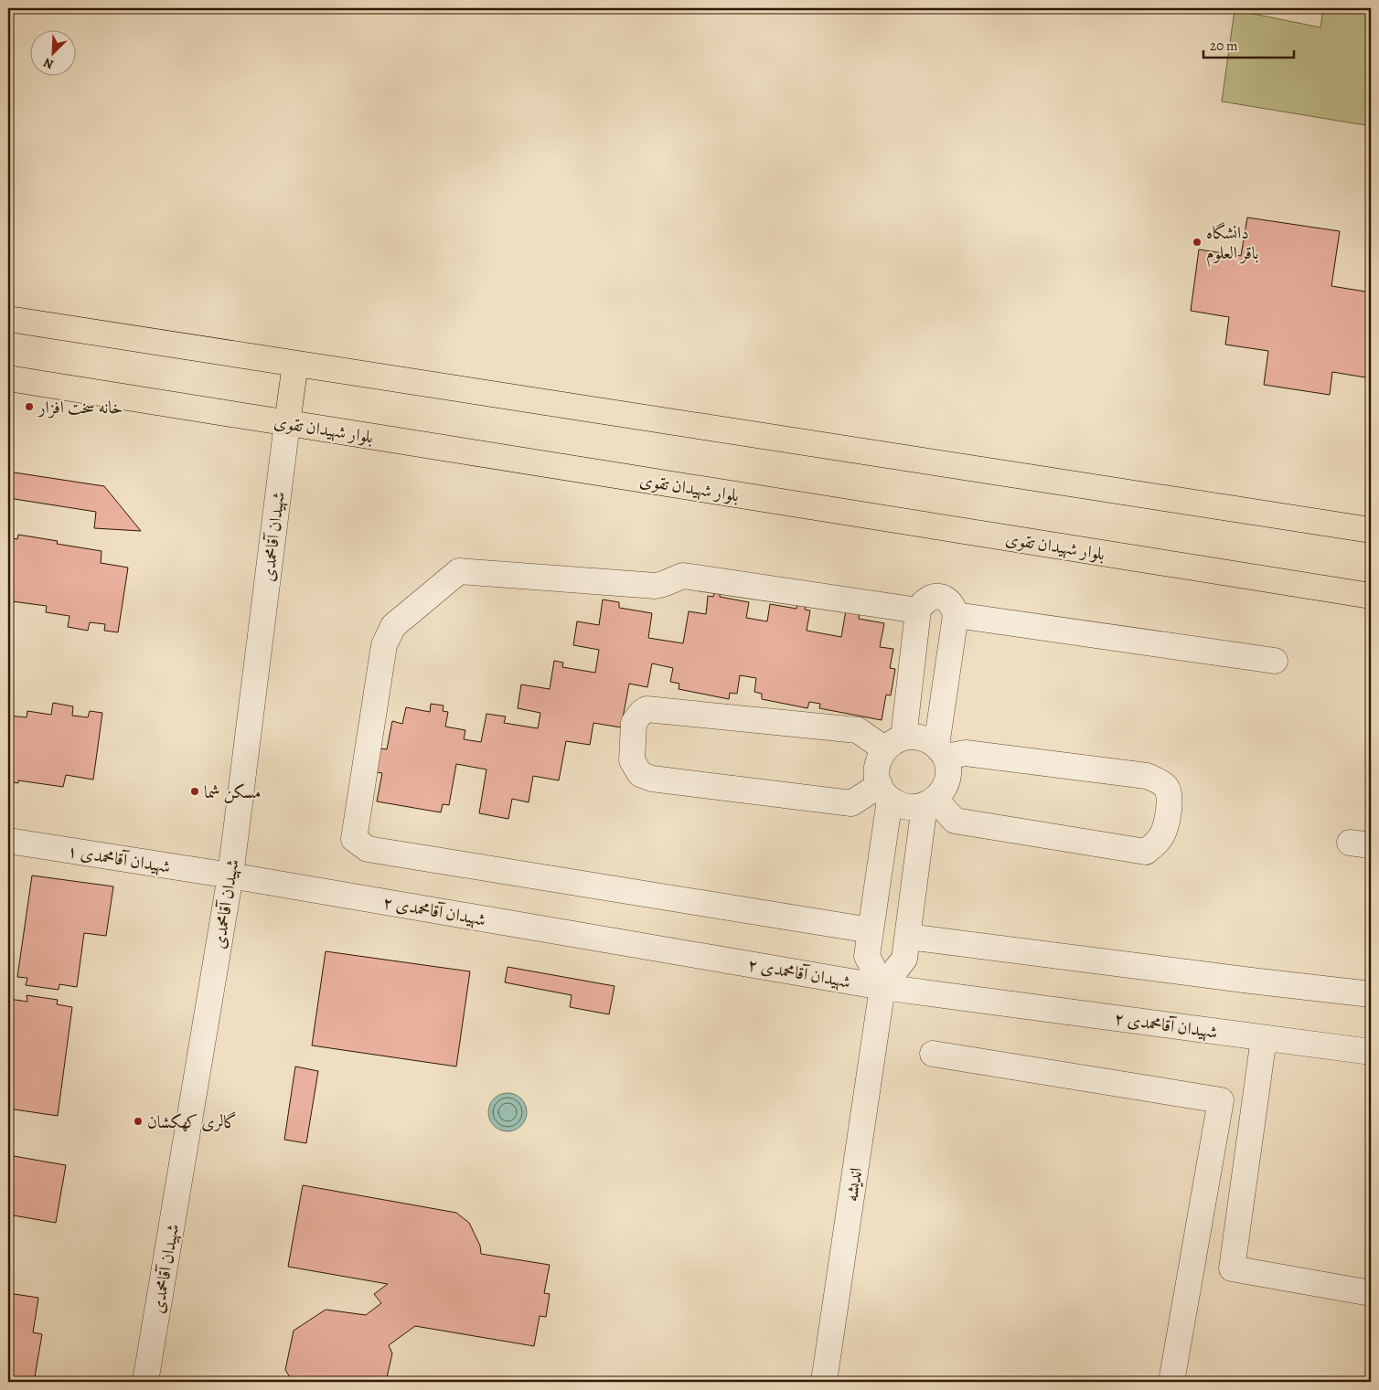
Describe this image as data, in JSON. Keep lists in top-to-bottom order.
{
  "streets": {
    "main road": ["بلوار شهیدان تقوی"],
    "street": [
      "شهیدان آقامحمدی",
      "شهیدان آقامحمدی ۱",
      "شهیدان آقامحمدی ۲",
      "انديشه"
    ]
  },
  "crossings": [
    ["بلوار شهیدان تقوی", "شهیدان آقامحمدی"],
    ["شهیدان آقامحمدی", "شهیدان آقامحمدی ۱"],
    ["شهیدان آقامحمدی", "شهیدان آقامحمدی ۲"],
    ["شهیدان آقامحمدی ۱", "شهیدان آقامحمدی ۲"],
    ["شهیدان آقامحمدی ۲", "انديشه"]
  ],
  "places": [
    "دانشگاه باقر العلوم",
    "خانه سخت افزار",
    "مسکن شما",
    "گالری کهکشان"
  ],
  "scale_bar": "20 m",
  "north": "bottom left"
}
